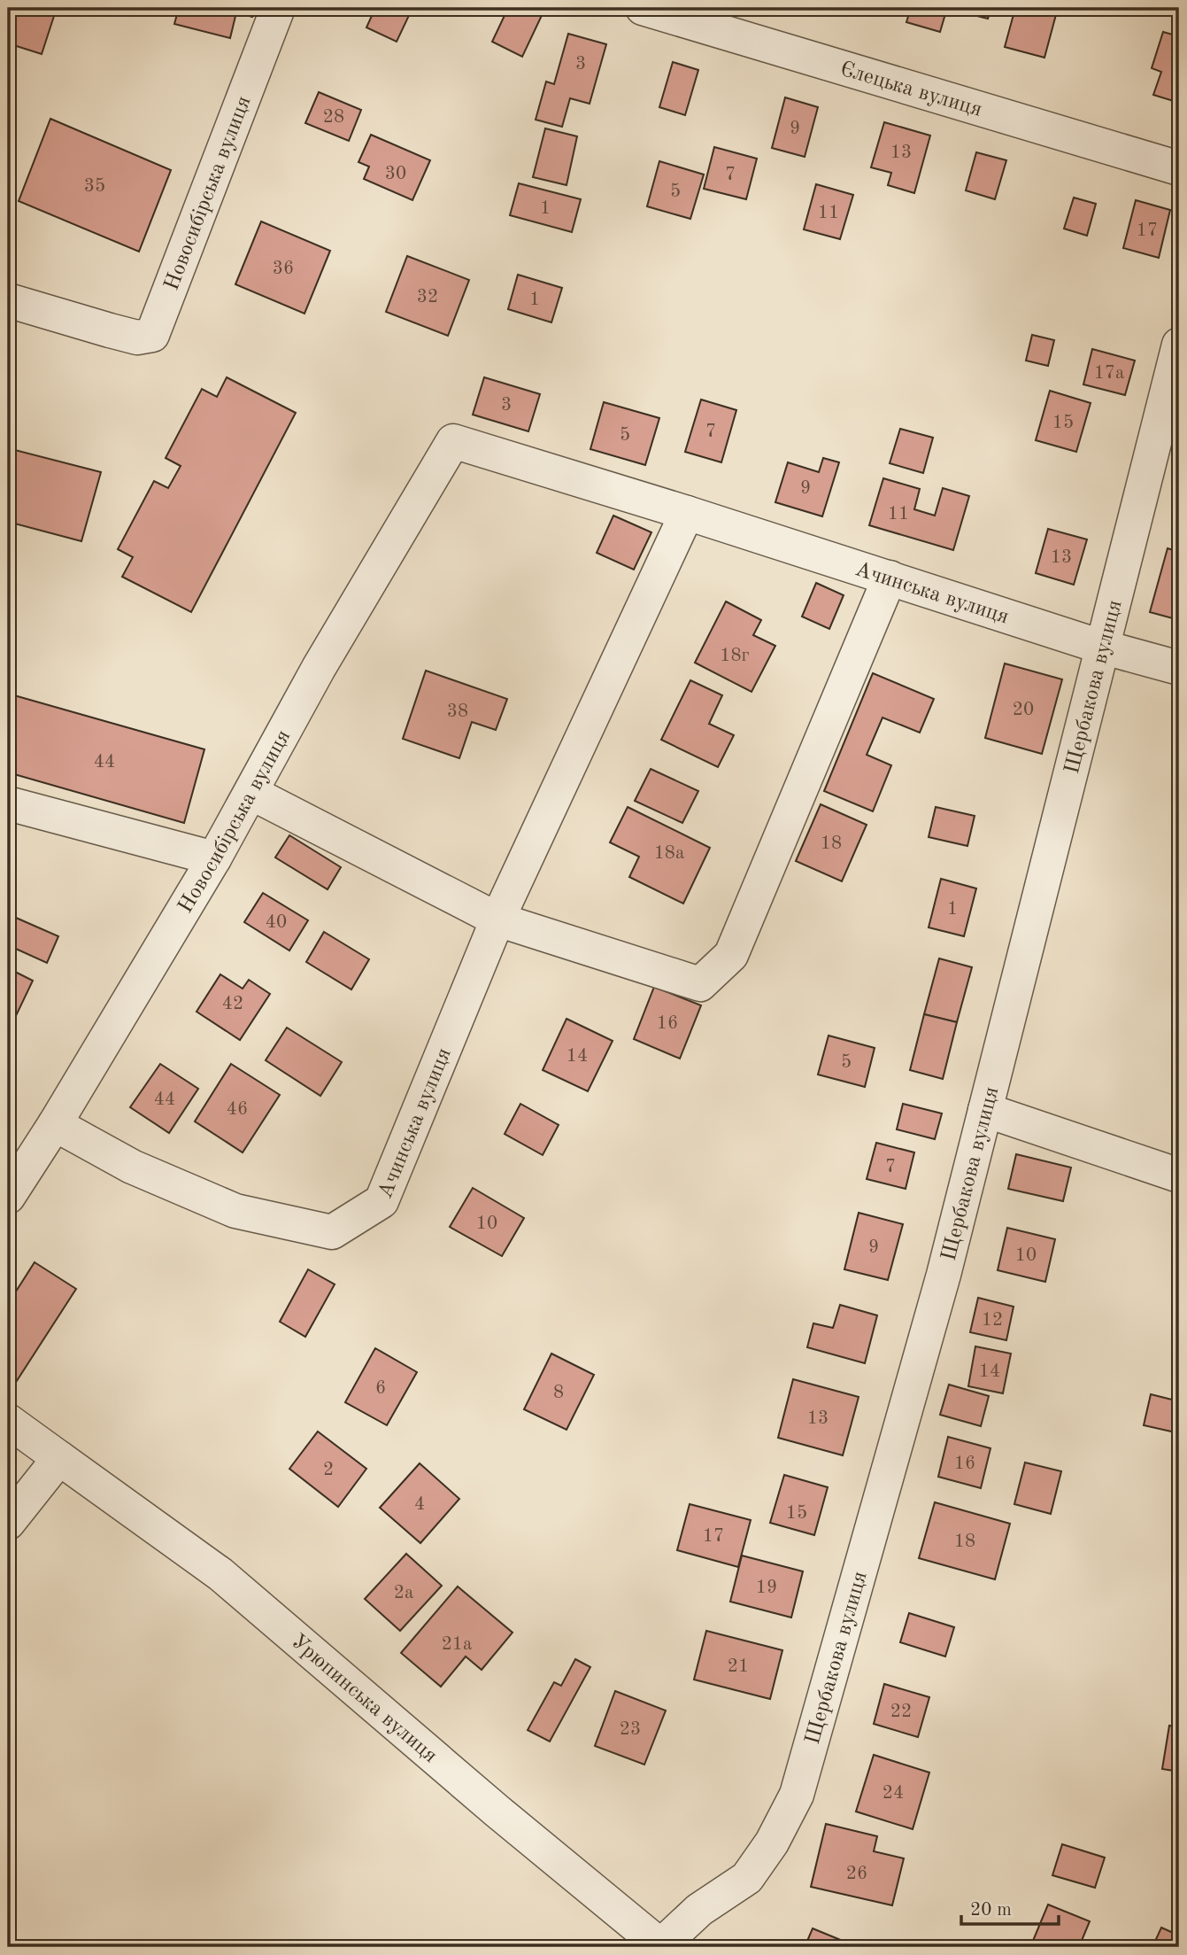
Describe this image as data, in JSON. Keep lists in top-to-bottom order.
{
  "streets": {
    "street": [
      "Єлецька вулиця",
      "Новосибірська вулиця",
      "Ачинська вулиця",
      "Щербакова вулиця",
      "Урюпинська вулиця"
    ]
  },
  "crossings": [
    ["Новосибірська вулиця", "Ачинська вулиця"],
    ["Ачинська вулиця", "Щербакова вулиця"],
    ["Щербакова вулиця", "Урюпинська вулиця"]
  ],
  "house_numbers": [
    "3",
    "28",
    "9",
    "13",
    "30",
    "7",
    "35",
    "5",
    "1",
    "11",
    "17",
    "36",
    "32",
    "1",
    "17а",
    "3",
    "15",
    "7",
    "5",
    "9",
    "11",
    "13",
    "18г",
    "20",
    "38",
    "44",
    "18",
    "18а",
    "1",
    "40",
    "42",
    "16",
    "14",
    "5",
    "44",
    "46",
    "7",
    "10",
    "9",
    "10",
    "12",
    "14",
    "6",
    "8",
    "13",
    "16",
    "2",
    "4",
    "15",
    "17",
    "18",
    "19",
    "2а",
    "21а",
    "21",
    "22",
    "23",
    "24",
    "26"
  ],
  "scale_bar": "20 m"
}
